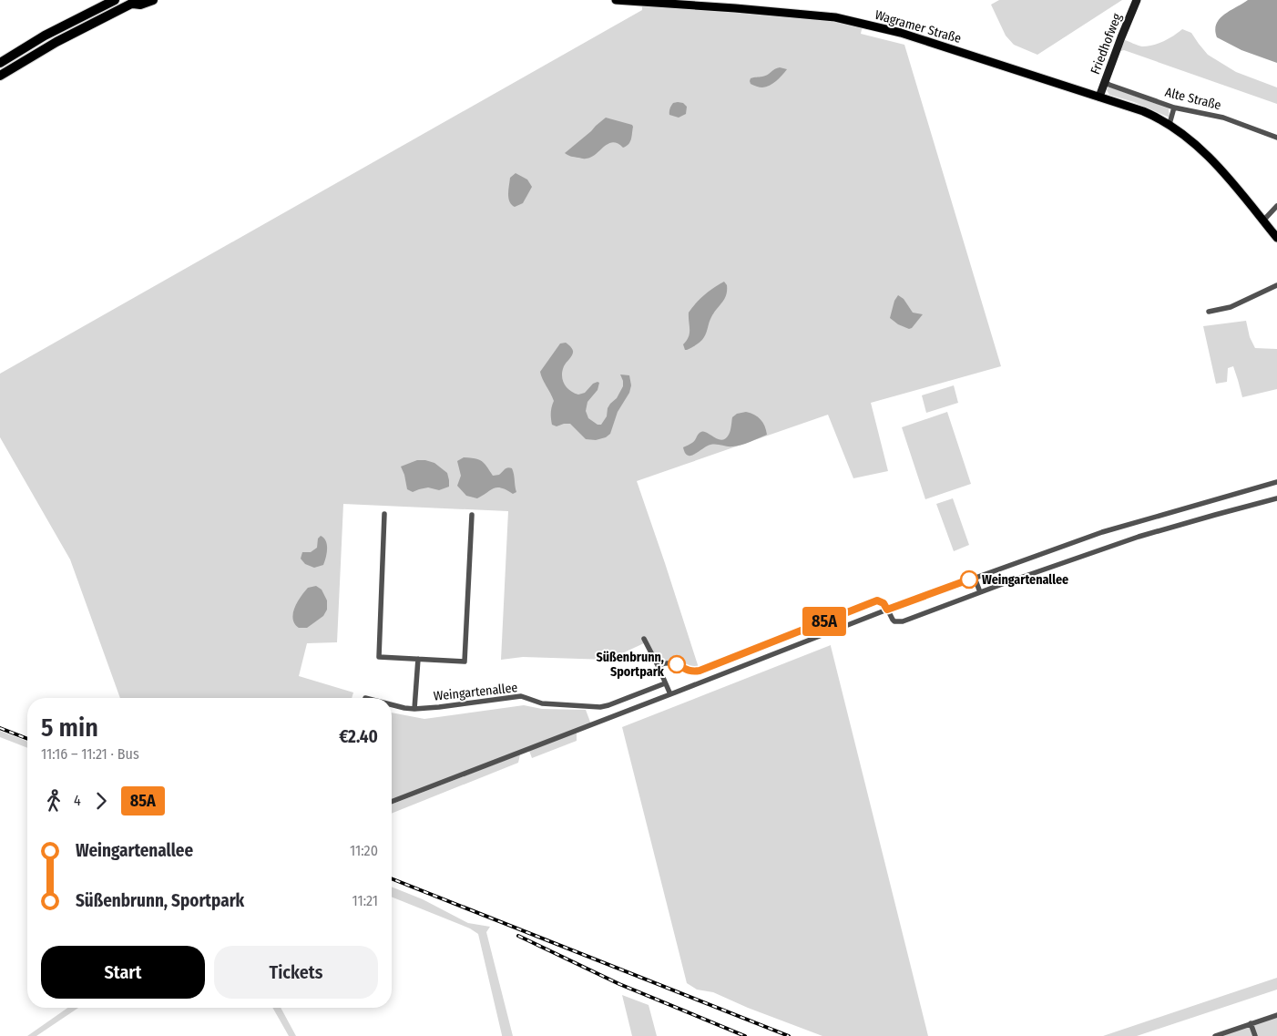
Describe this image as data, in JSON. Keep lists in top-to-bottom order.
{
  "streets": {
    "main road": ["Wagramer Straße"],
    "street": ["Friedhofweg", "Alte Straße", "Weingartenallee"]
  },
  "crossings": [
    ["Wagramer Straße", "Friedhofweg"],
    ["Friedhofweg", "Alte Straße"]
  ],
  "places": ["Weingartenallee", "Süßenbrunn, Sportpark"],
  "lines": ["bus line 85A"],
  "page": {
    "on_map": "85A",
    "heading": ["5 min", "11:16 – 11:21 · Bus", "€2.40"],
    "legs": ["4", "85A"],
    "list": [
      {
        "name": "Weingartenallee",
        "value": "11:20"
      },
      {
        "name": "Süßenbrunn, Sportpark",
        "value": "11:21"
      }
    ],
    "buttons": ["Start", "Tickets"]
  }
}
